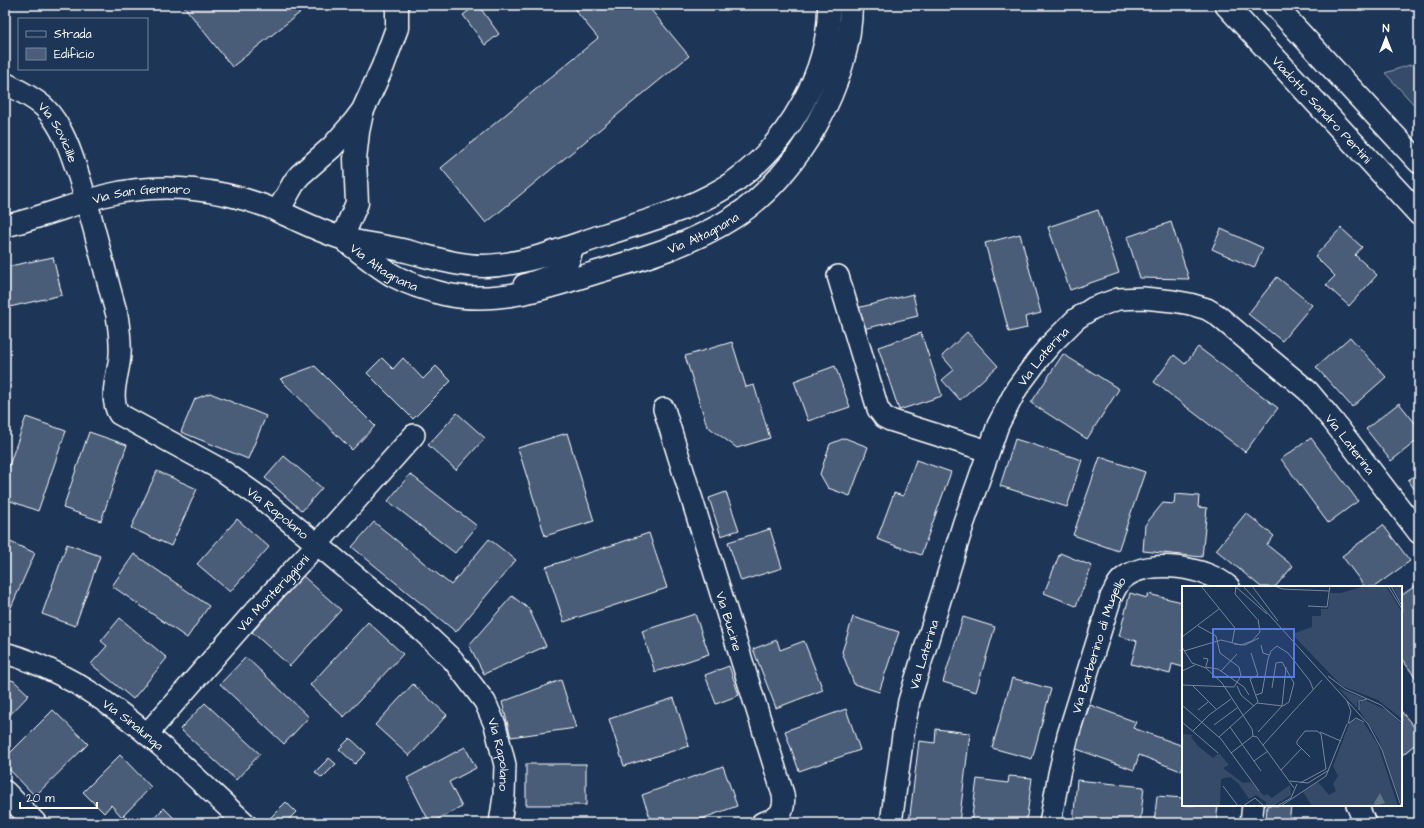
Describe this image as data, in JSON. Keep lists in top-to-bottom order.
{
  "streets": {
    "street": [
      "Viadotto Sandro Pertini",
      "Via Sovicille",
      "Via San Gennaro",
      "Via Altagnana",
      "Via Laterina",
      "Via Rapolano",
      "Via Monteriggioni",
      "Via Bucine",
      "Via Barberino di Mugello",
      "Via Sinalunga"
    ]
  },
  "crossings": [
    ["Via Sovicille", "Via San Gennaro"],
    ["Via Sovicille", "Via Rapolano"],
    ["Via San Gennaro", "Via Altagnana"],
    ["Via San Gennaro", "Via Rapolano"],
    ["Via Rapolano", "Via Monteriggioni"],
    ["Via Monteriggioni", "Via Sinalunga"]
  ],
  "legend": ["Strada", "Edificio"],
  "scale_bar": "20 m",
  "north": "top"
}
